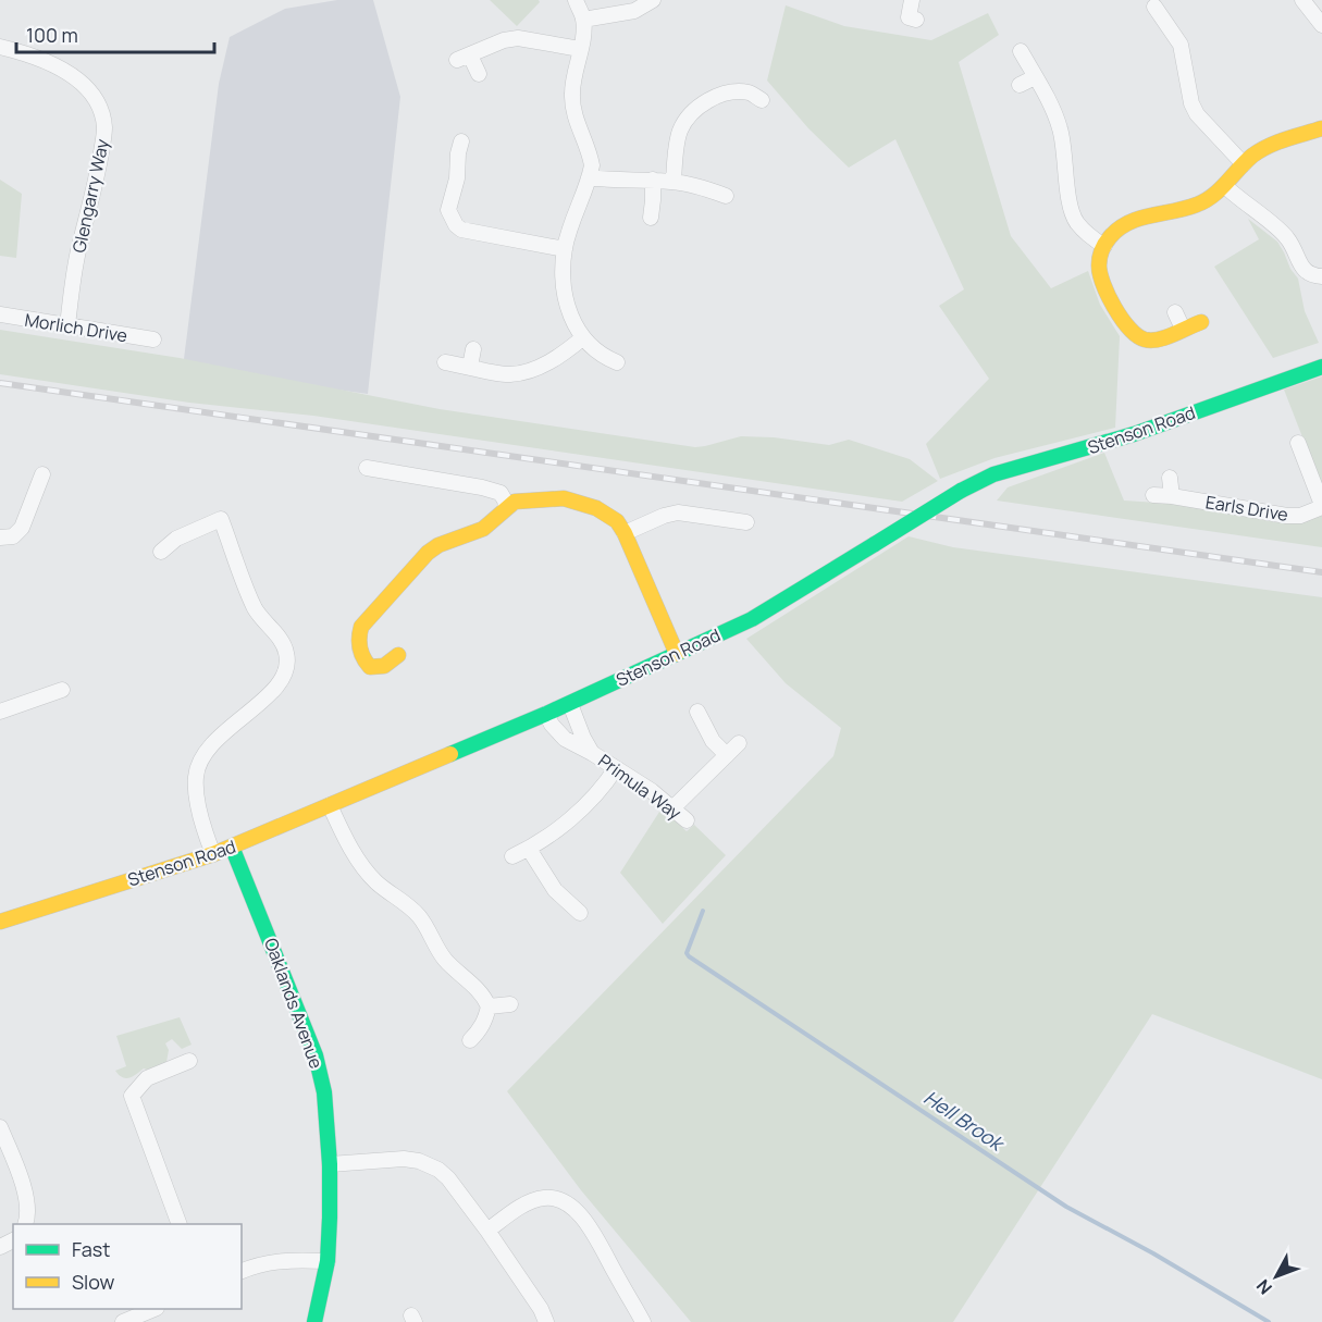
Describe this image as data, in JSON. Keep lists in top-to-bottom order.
{
  "streets": {
    "street": [
      "Glengarry Way",
      "Morlich Drive",
      "Stenson Road",
      "Earls Drive",
      "Primula Way",
      "Oaklands Avenue"
    ]
  },
  "crossings": [
    ["Glengarry Way", "Morlich Drive"],
    ["Stenson Road", "Primula Way"],
    ["Stenson Road", "Oaklands Avenue"]
  ],
  "water": ["Hell Brook"],
  "legend": ["Fast", "Slow"],
  "scale_bar": "100 m",
  "north": "bottom left"
}
